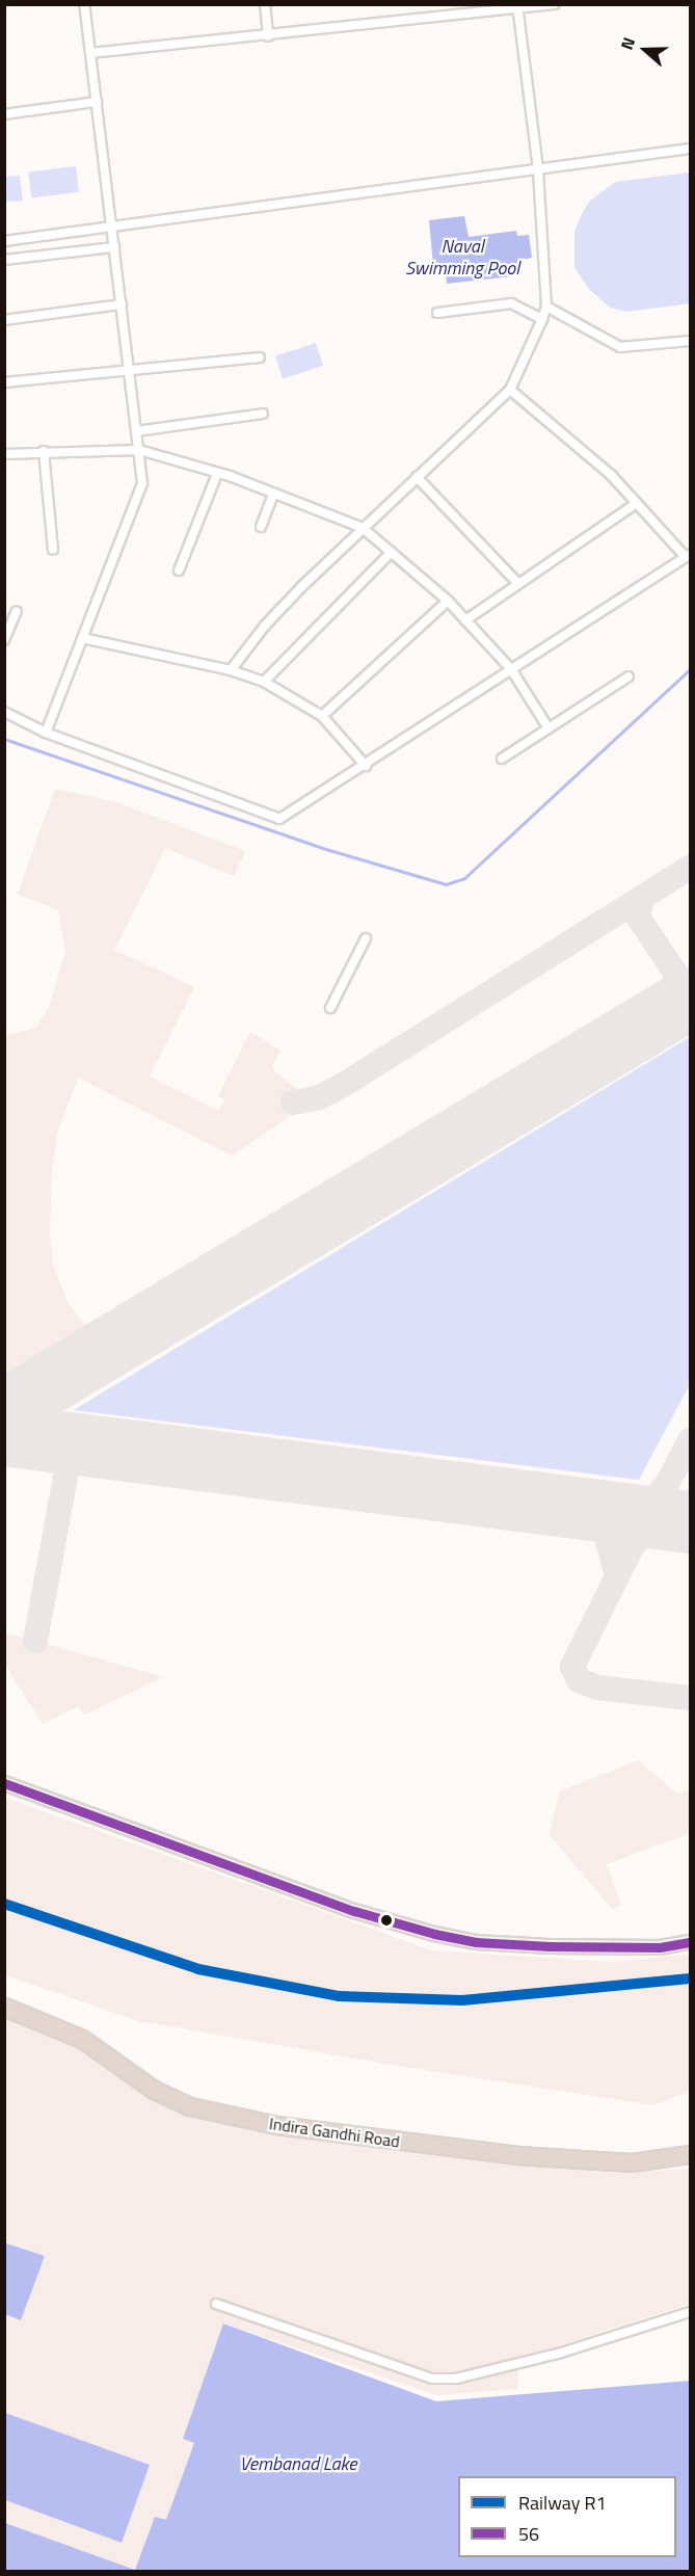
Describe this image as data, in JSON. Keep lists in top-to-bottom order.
{
  "streets": {
    "highway": ["Indira Gandhi Road"]
  },
  "water": ["Naval Swimming Pool", "Vembanad Lake"],
  "lines": ["transit line 56", "rail line R1"],
  "legend": ["Railway R1", "56"],
  "north": "left"
}
